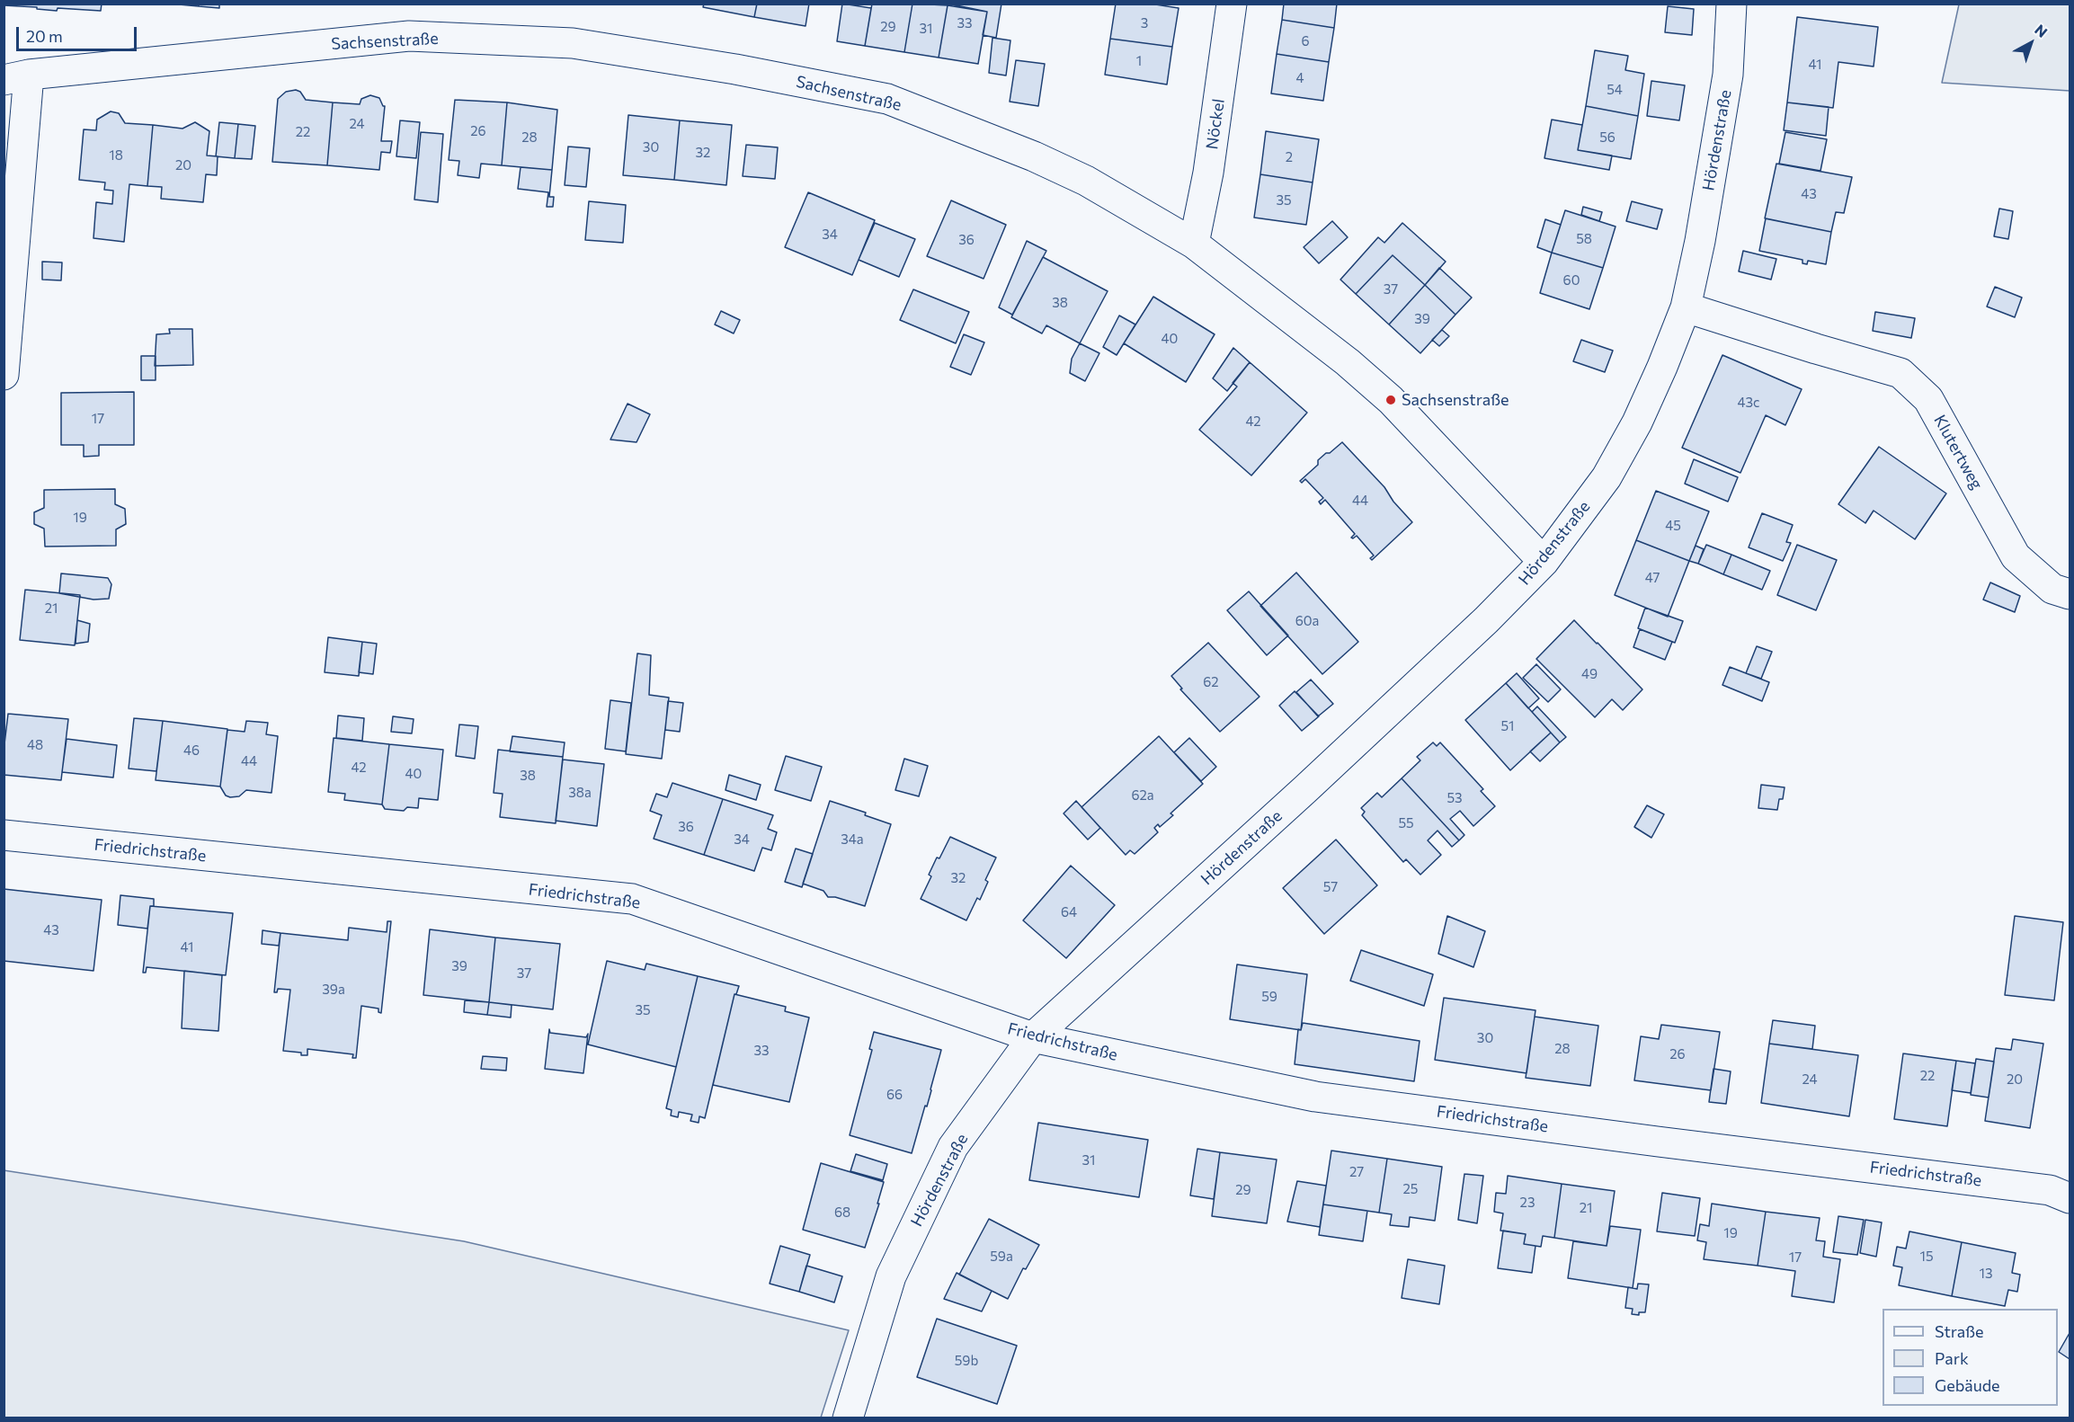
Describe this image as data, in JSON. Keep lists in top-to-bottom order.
{
  "streets": {
    "street": [
      "Sachsenstraße",
      "Nöckel",
      "Hördenstraße",
      "Klutertweg",
      "Friedrichstraße"
    ]
  },
  "crossings": [
    ["Sachsenstraße", "Nöckel"],
    ["Sachsenstraße", "Hördenstraße"],
    ["Hördenstraße", "Klutertweg"],
    ["Hördenstraße", "Friedrichstraße"]
  ],
  "places": ["Sachsenstraße"],
  "house_numbers": [
    "33",
    "3",
    "29",
    "31",
    "6",
    "1",
    "41",
    "4",
    "54",
    "24",
    "26",
    "22",
    "28",
    "56",
    "30",
    "32",
    "18",
    "2",
    "20",
    "43",
    "35",
    "34",
    "58",
    "36",
    "60",
    "37",
    "38",
    "39",
    "40",
    "43c",
    "17",
    "42",
    "44",
    "19",
    "45",
    "47",
    "21",
    "60a",
    "49",
    "62",
    "51",
    "48",
    "46",
    "44",
    "42",
    "40",
    "38",
    "38a",
    "62a",
    "53",
    "55",
    "36",
    "34",
    "34a",
    "32",
    "57",
    "64",
    "43",
    "41",
    "39",
    "37",
    "39a",
    "59",
    "35",
    "30",
    "28",
    "33",
    "26",
    "22",
    "24",
    "20",
    "66",
    "31",
    "27",
    "25",
    "29",
    "23",
    "21",
    "68",
    "19",
    "59a",
    "15",
    "17",
    "13",
    "59b"
  ],
  "legend": ["Straße", "Park", "Gebäude"],
  "scale_bar": "20 m",
  "north": "top right"
}
